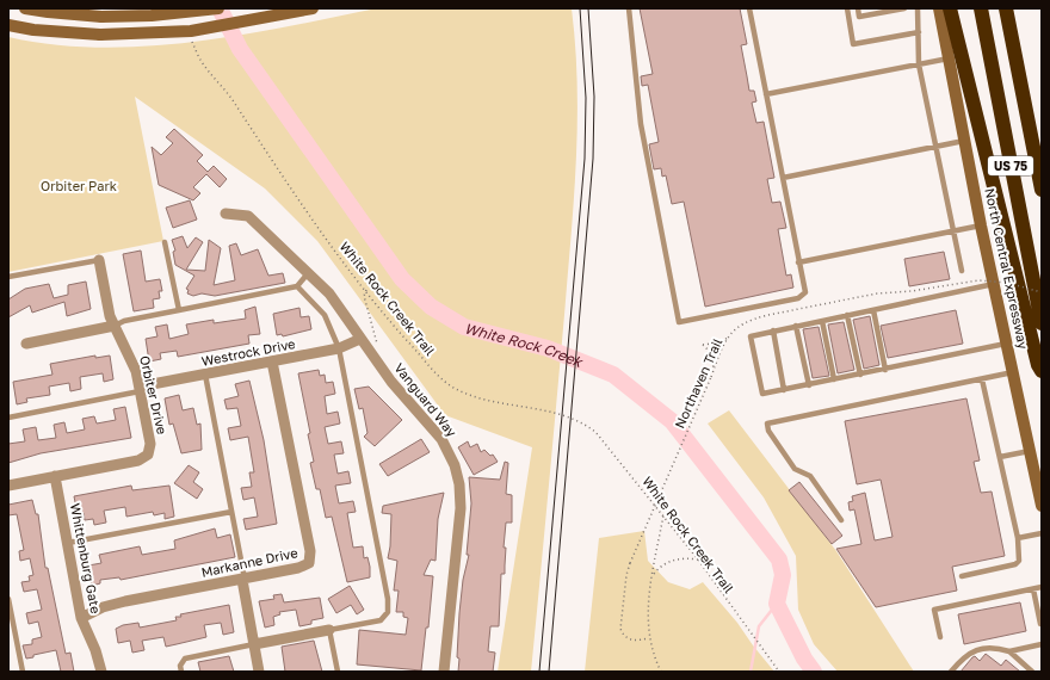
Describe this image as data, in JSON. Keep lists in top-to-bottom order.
{
  "streets": {
    "highway": ["US 75", "North Central Expressway"],
    "street": [
      "Westrock Drive",
      "Orbiter Drive",
      "Vanguard Way",
      "Whittenburg Gate",
      "Markanne Drive"
    ],
    "path": ["White Rock Creek Trail", "Northaven Trail"]
  },
  "crossings": [
    ["Westrock Drive", "Orbiter Drive"],
    ["Westrock Drive", "Vanguard Way"],
    ["Westrock Drive", "Markanne Drive"],
    ["Orbiter Drive", "Whittenburg Gate"],
    ["Whittenburg Gate", "Markanne Drive"]
  ],
  "water": ["White Rock Creek"],
  "parks": ["Orbiter Park"]
}
